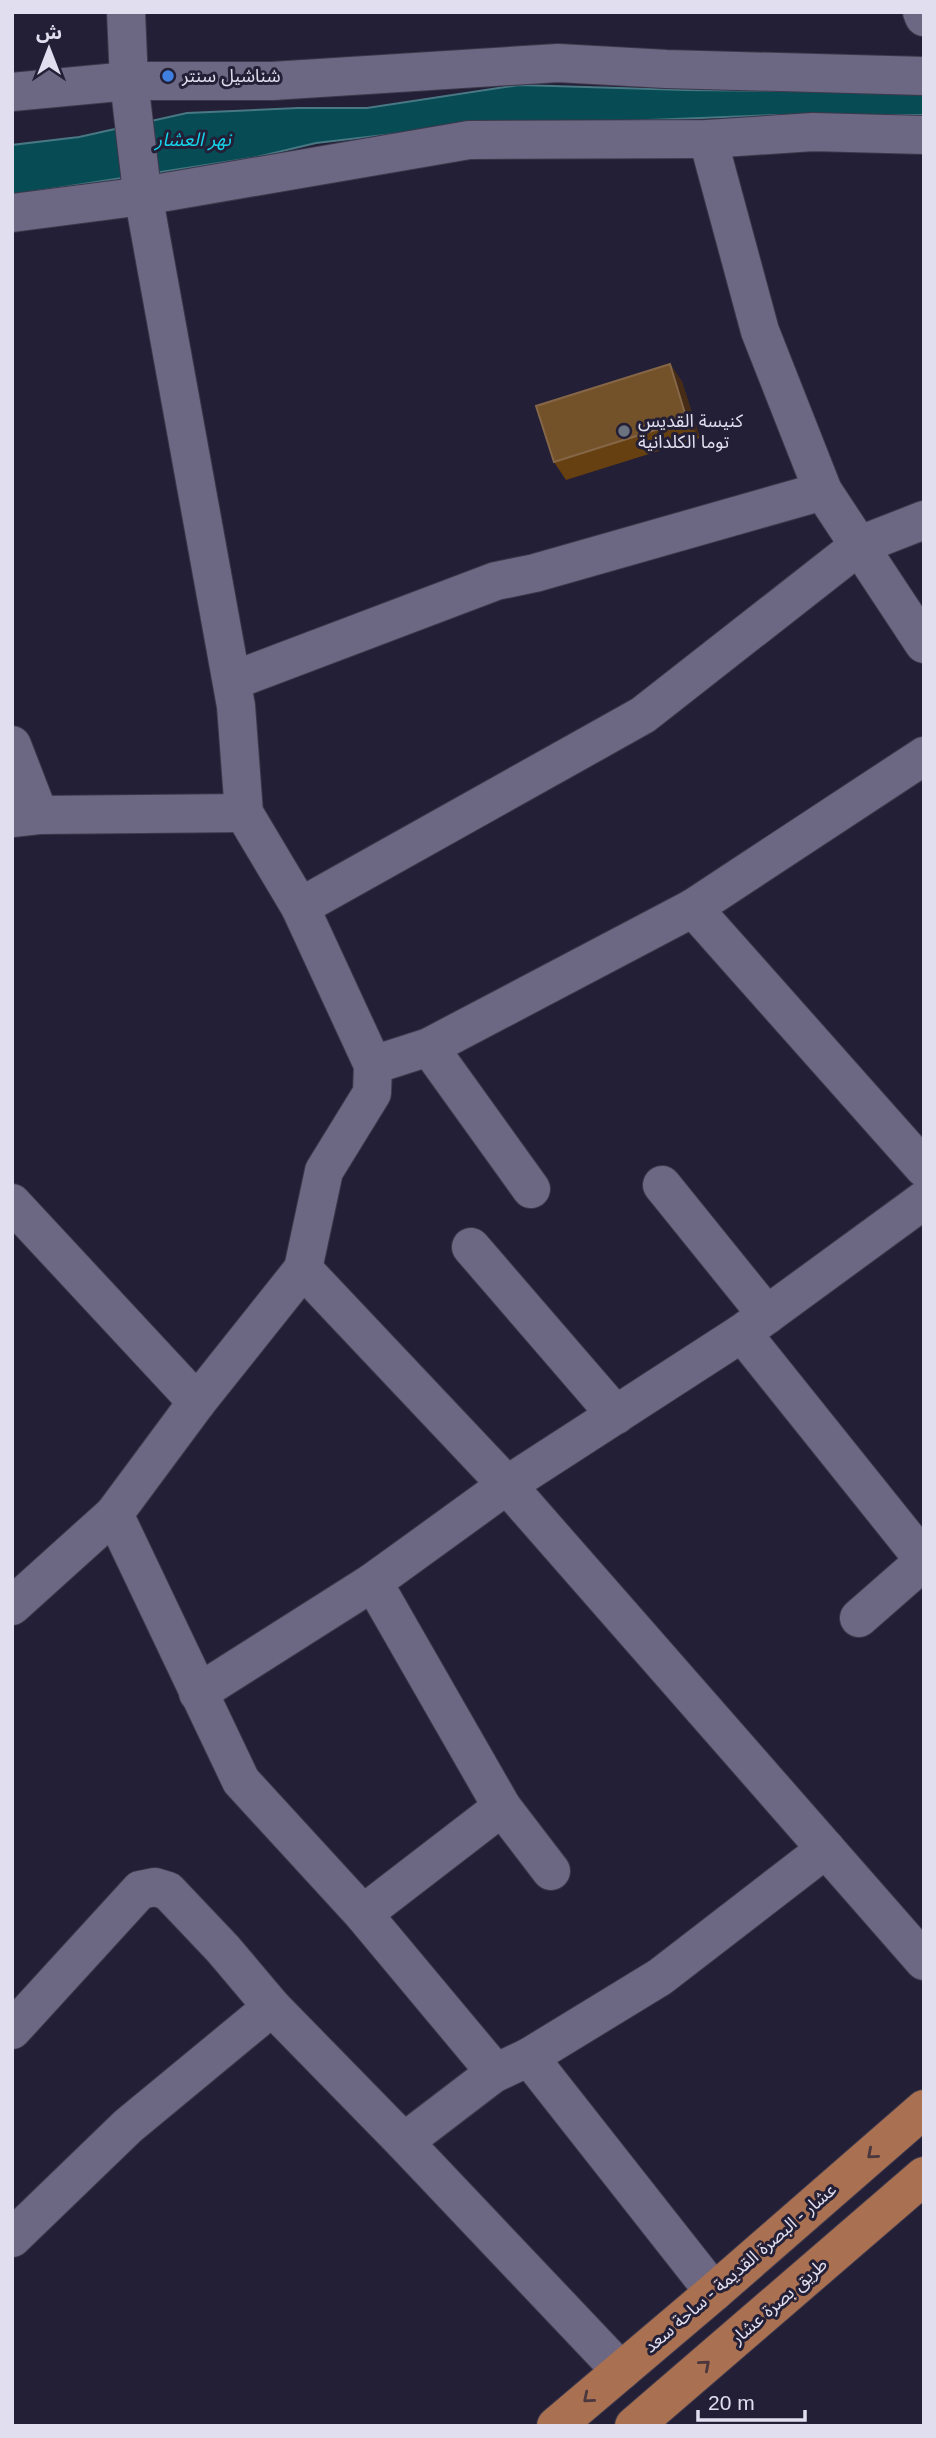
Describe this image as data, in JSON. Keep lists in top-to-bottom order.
{
  "streets": {
    "main road": ["عشار - البصرة القديمة - ساحة سعد", "طريق بصرة عشار"]
  },
  "one_way": ["عشار - البصرة القديمة - ساحة سعد", "طريق بصرة عشار"],
  "water": ["نهر العشار"],
  "places": ["شناشيل سنتر", "كنيسة القديس توما الكلدانية"],
  "scale_bar": "20 m",
  "north": "top"
}
